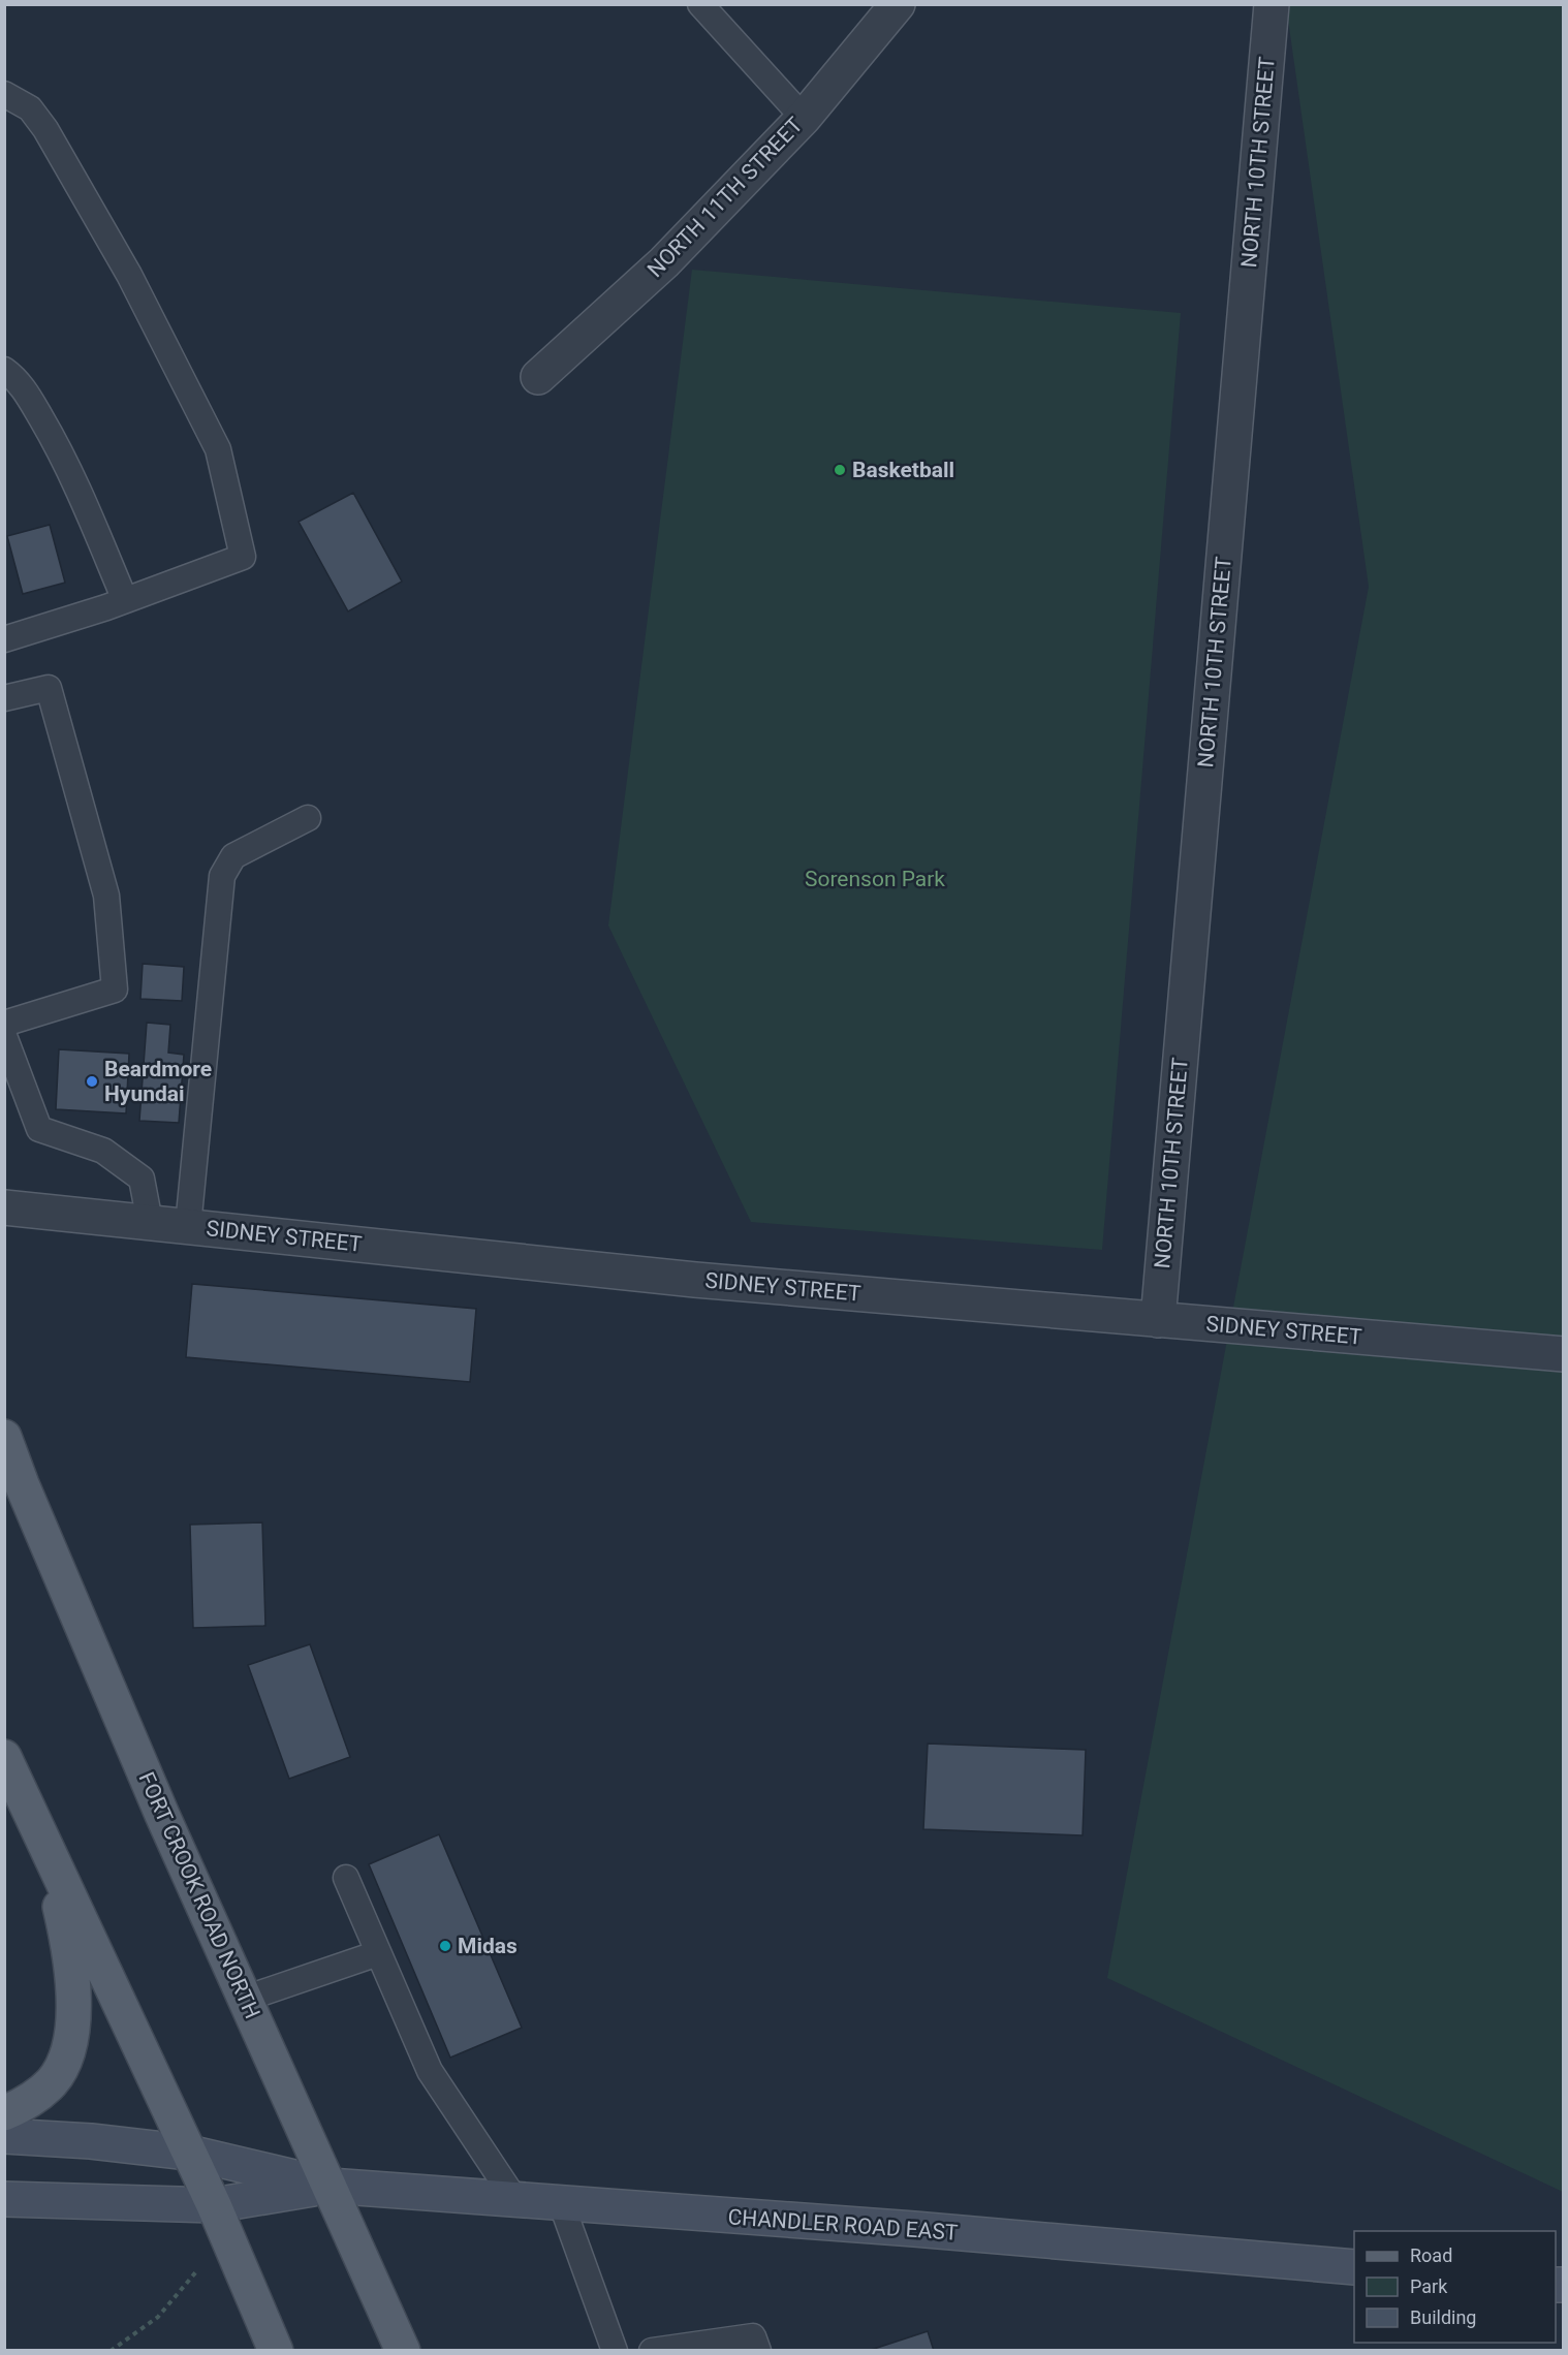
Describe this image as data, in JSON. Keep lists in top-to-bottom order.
{
  "streets": {
    "main road": ["FORT CROOK ROAD NORTH"],
    "street": [
      "NORTH 10TH STREET",
      "NORTH 11TH STREET",
      "SIDNEY STREET",
      "CHANDLER ROAD EAST"
    ]
  },
  "crossings": [
    ["NORTH 10TH STREET", "SIDNEY STREET"],
    ["FORT CROOK ROAD NORTH", "CHANDLER ROAD EAST"]
  ],
  "parks": ["Sorenson Park"],
  "places": ["Basketball", "Beardmore Hyundai", "Midas"],
  "legend": ["Road", "Park", "Building"]
}
